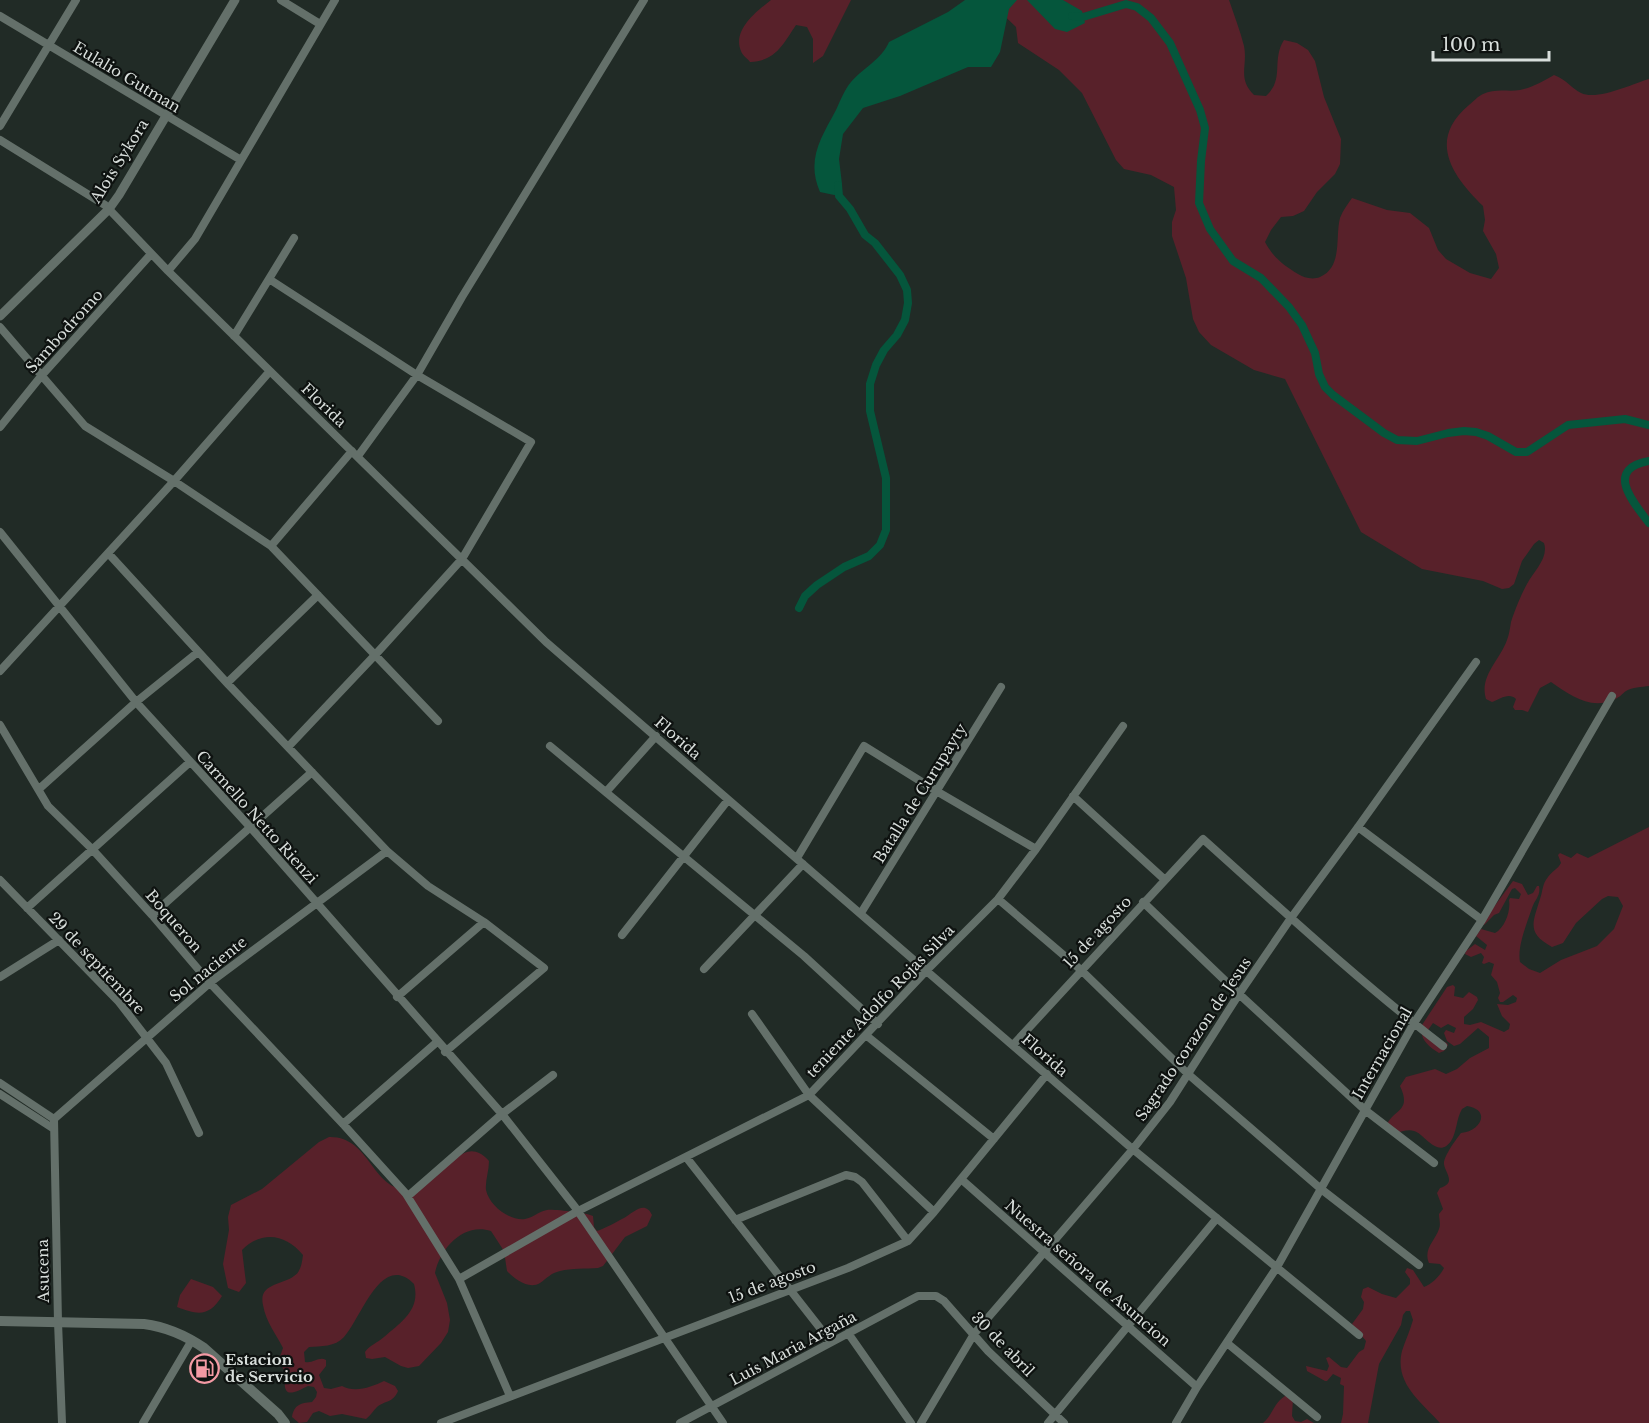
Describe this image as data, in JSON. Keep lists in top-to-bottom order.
{
  "streets": {
    "street": [
      "Eulalio Gutman",
      "Alois Sykora",
      "Sambodromo",
      "Florida",
      "Batalla de Curupayty",
      "Carmello Netto Rienzi",
      "Boqueron",
      "15 de agosto",
      "29 de septiembre",
      "Sol naciente",
      "teniente Adolfo Rojas Silva",
      "Sagrado corazon de Jesus",
      "Internacional",
      "Asucena",
      "Nuestra señora de Asuncion",
      "30 de abril",
      "Luis Maria Argaña"
    ]
  },
  "crossings": [
    ["Eulalio Gutman", "Alois Sykora"],
    ["Alois Sykora", "Florida"],
    ["Sambodromo", "Florida"],
    ["Florida", "Batalla de Curupayty"],
    ["Florida", "15 de agosto"],
    ["Florida", "teniente Adolfo Rojas Silva"],
    ["Florida", "Sagrado corazon de Jesus"],
    ["Florida", "Internacional"],
    ["Carmello Netto Rienzi", "15 de agosto"],
    ["Carmello Netto Rienzi", "Sol naciente"],
    ["Carmello Netto Rienzi", "teniente Adolfo Rojas Silva"],
    ["Carmello Netto Rienzi", "Luis Maria Argaña"],
    ["Boqueron", "15 de agosto"],
    ["Boqueron", "Sol naciente"],
    ["Boqueron", "teniente Adolfo Rojas Silva"],
    ["15 de agosto", "Sagrado corazon de Jesus"],
    ["15 de agosto", "Nuestra señora de Asuncion"],
    ["29 de septiembre", "Sol naciente"],
    ["Sol naciente", "Asucena"],
    ["Sagrado corazon de Jesus", "Nuestra señora de Asuncion"],
    ["Sagrado corazon de Jesus", "30 de abril"],
    ["Internacional", "Nuestra señora de Asuncion"],
    ["30 de abril", "Luis Maria Argaña"]
  ],
  "places": {
    "fuel station": ["Estacion de Servicio"]
  },
  "scale_bar": "100 m"
}
